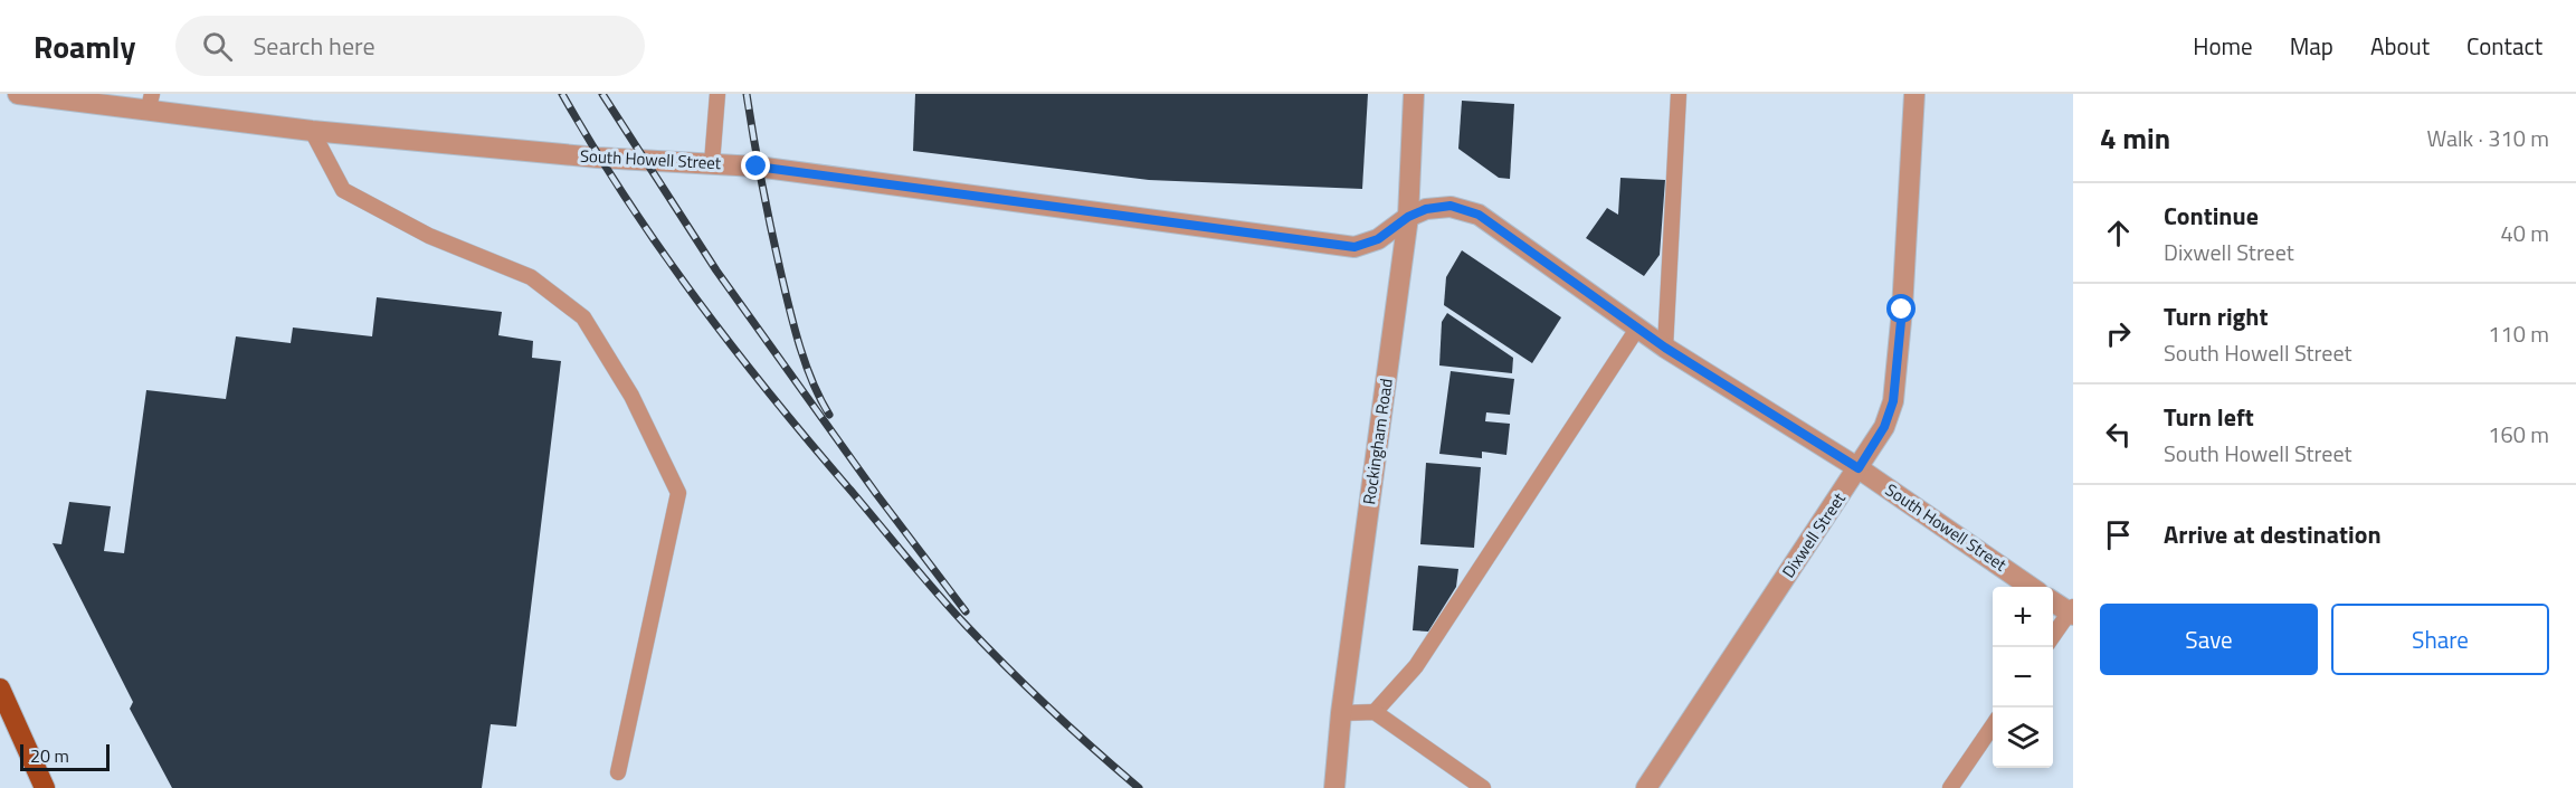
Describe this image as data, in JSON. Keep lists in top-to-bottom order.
{
  "streets": {
    "street": ["South Howell Street", "Rockingham Road", "Dixwell Street"]
  },
  "crossings": [
    ["South Howell Street", "Rockingham Road"],
    ["South Howell Street", "Dixwell Street"]
  ],
  "scale_bar": "20 m",
  "page": {
    "header": "Roamly",
    "search": "Search here",
    "nav": [
      "Home",
      "Map",
      "About",
      "Contact"
    ],
    "heading": ["4 min", "Walk · 310 m"],
    "list": [
      ["Continue", "Dixwell Street", "40 m"],
      ["Turn right", "South Howell Street", "110 m"],
      ["Turn left", "South Howell Street", "160 m"],
      "Arrive at destination"
    ],
    "buttons": ["Save", "Share"],
    "map_buttons": ["+", "−"],
    "scale": "20 m"
  }
}
